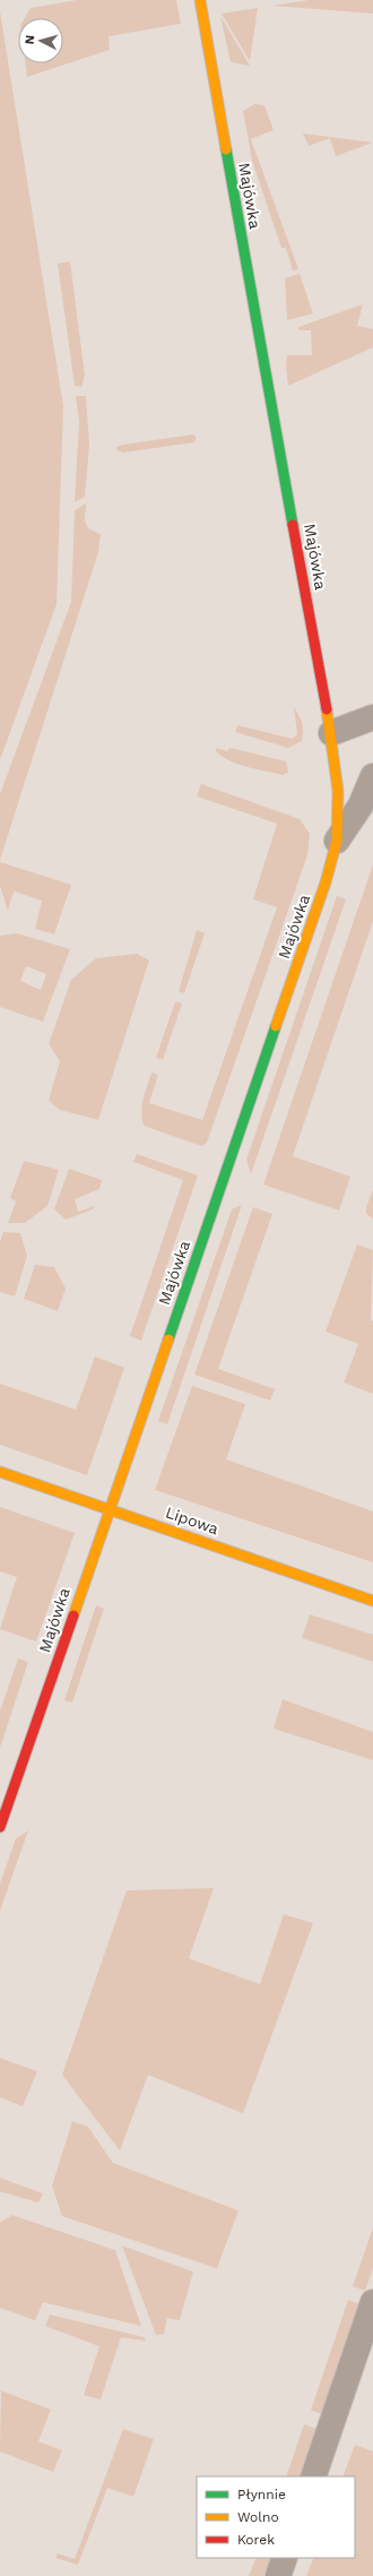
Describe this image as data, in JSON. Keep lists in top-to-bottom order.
{
  "streets": {
    "street": ["Majówka", "Lipowa"]
  },
  "crossings": [
    ["Majówka", "Lipowa"]
  ],
  "legend": ["Płynnie", "Wolno", "Korek"],
  "north": "left"
}
